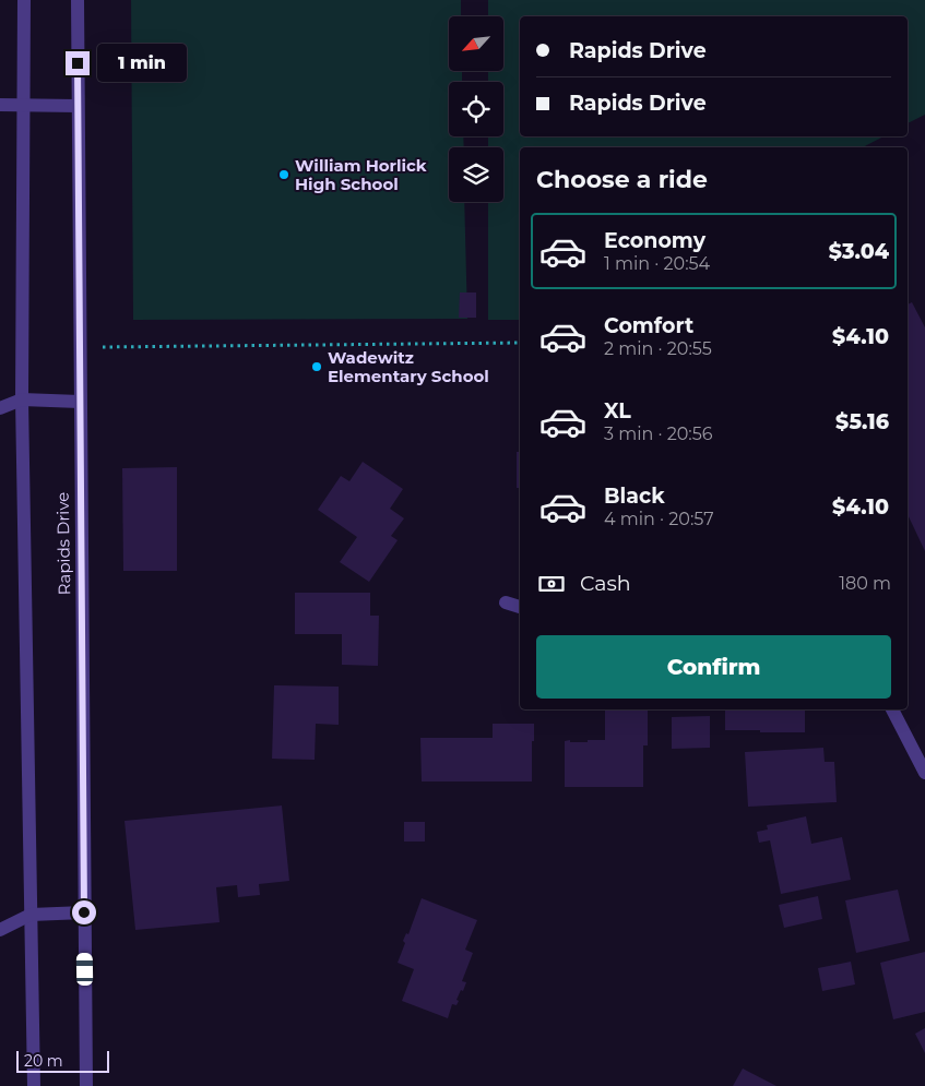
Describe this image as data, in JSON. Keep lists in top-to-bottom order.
{
  "streets": {
    "street": ["Rapids Drive"]
  },
  "places": ["William Horlick High School", "Wadewitz Elementary School"],
  "scale_bar": "20 m",
  "north": "bottom left",
  "page": {
    "banner": ["Rapids Drive", "Rapids Drive"],
    "bubble": "1 min",
    "heading": "Choose a ride",
    "list": [
      {
        "name": "Economy",
        "note": "1 min · 20:54",
        "value": "$3.04"
      },
      {
        "name": "Comfort",
        "note": "2 min · 20:55",
        "value": "$4.10"
      },
      {
        "name": "XL",
        "note": "3 min · 20:56",
        "value": "$5.16"
      },
      {
        "name": "Black",
        "note": "4 min · 20:57",
        "value": "$4.10"
      }
    ],
    "pay": ["Cash", "180 m"],
    "buttons": "Confirm",
    "scale": "20 m"
  }
}
